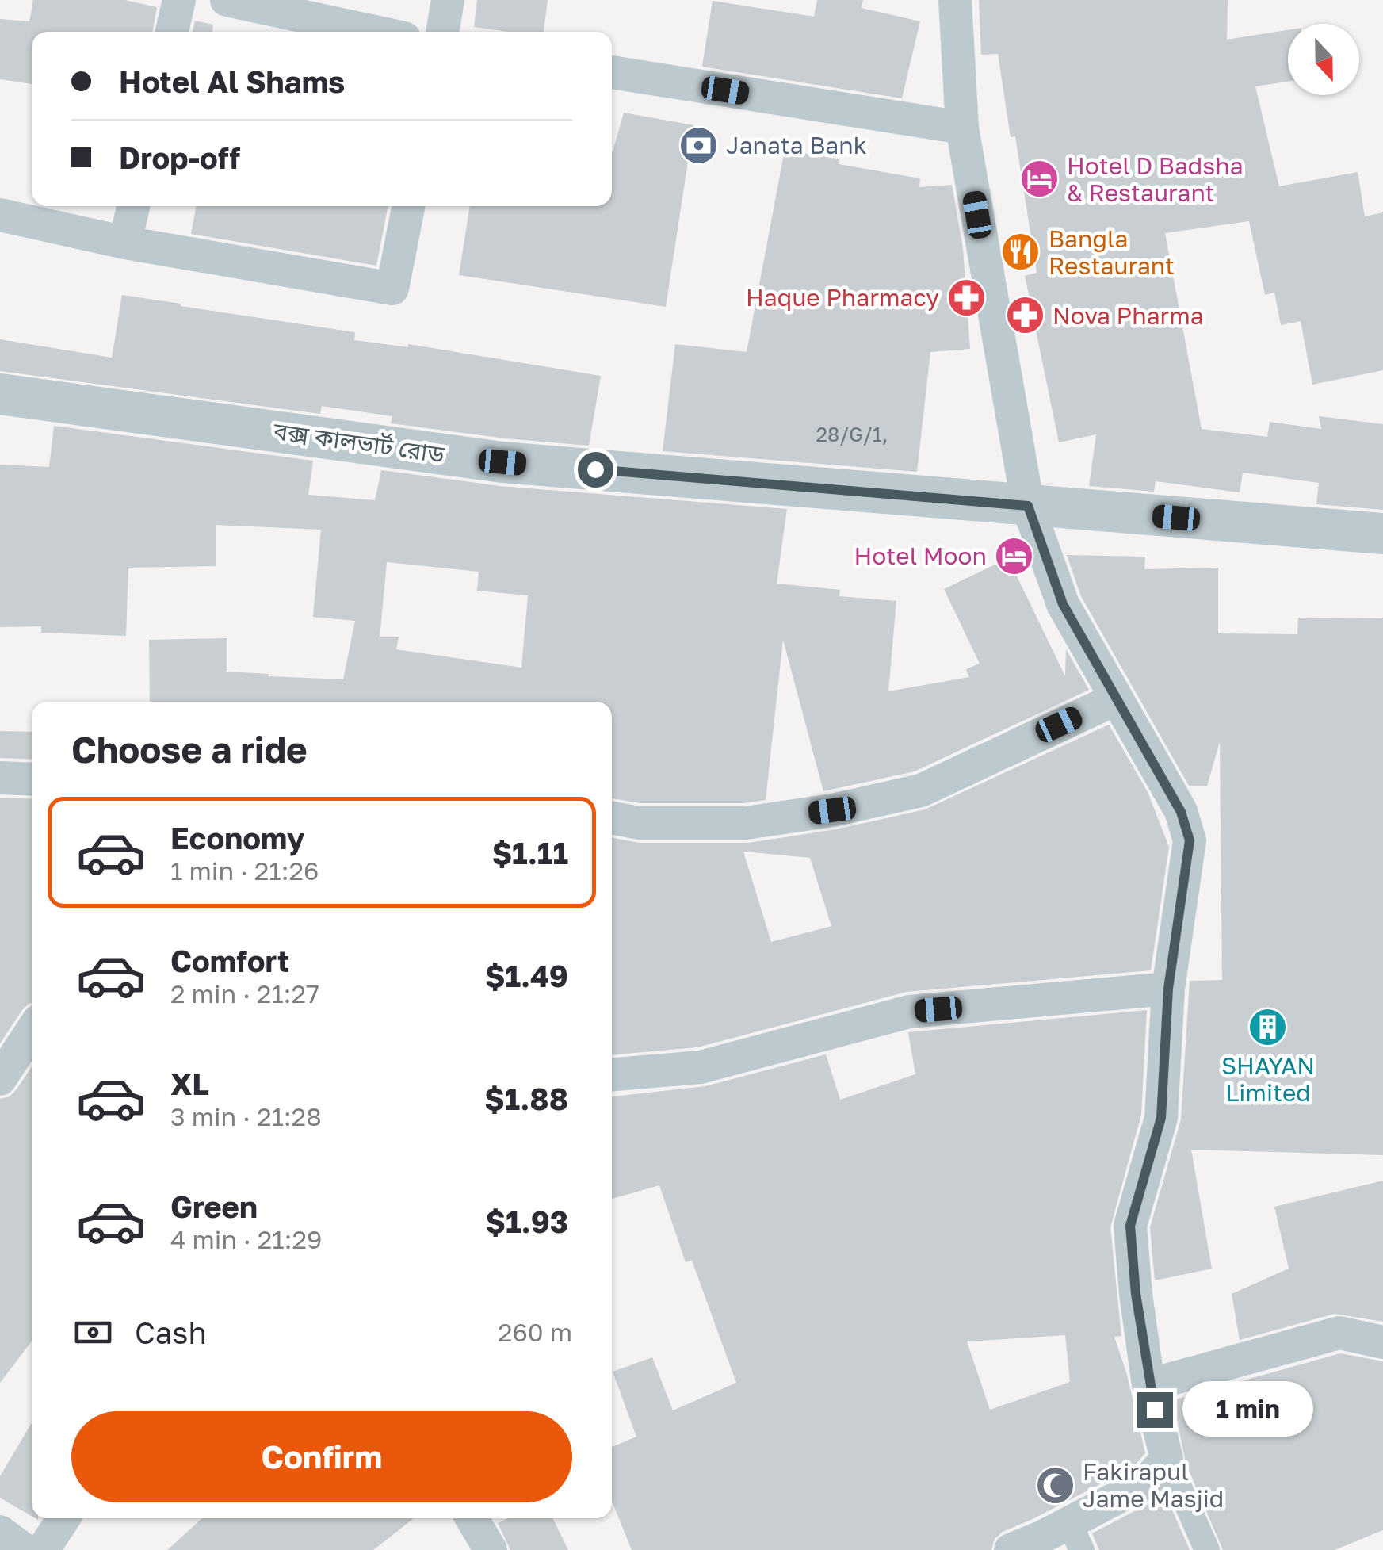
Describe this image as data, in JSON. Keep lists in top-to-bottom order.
{
  "streets": {
    "street": ["বক্স কালভার্ট রোড"]
  },
  "places": {
    "bank": ["Janata Bank"],
    "hotel": ["Hotel D Badsha & Restaurant", "Hotel Moon"],
    "restaurant": ["Bangla Restaurant"],
    "pharmacy": ["Haque Pharmacy", "Nova Pharma"],
    "building": ["SHAYAN Limited"],
    "mosque": ["Fakirapul Jame Masjid"]
  },
  "house_numbers": ["28/G/1,"],
  "north": "bottom",
  "page": {
    "banner": ["Hotel Al Shams", "Drop-off"],
    "heading": "Choose a ride",
    "list": [
      {
        "name": "Economy",
        "note": "1 min · 21:26",
        "value": "$1.11"
      },
      {
        "name": "Comfort",
        "note": "2 min · 21:27",
        "value": "$1.49"
      },
      {
        "name": "XL",
        "note": "3 min · 21:28",
        "value": "$1.88"
      },
      {
        "name": "Green",
        "note": "4 min · 21:29",
        "value": "$1.93"
      }
    ],
    "pay": ["Cash", "260 m"],
    "bubble": "1 min",
    "buttons": "Confirm"
  }
}
